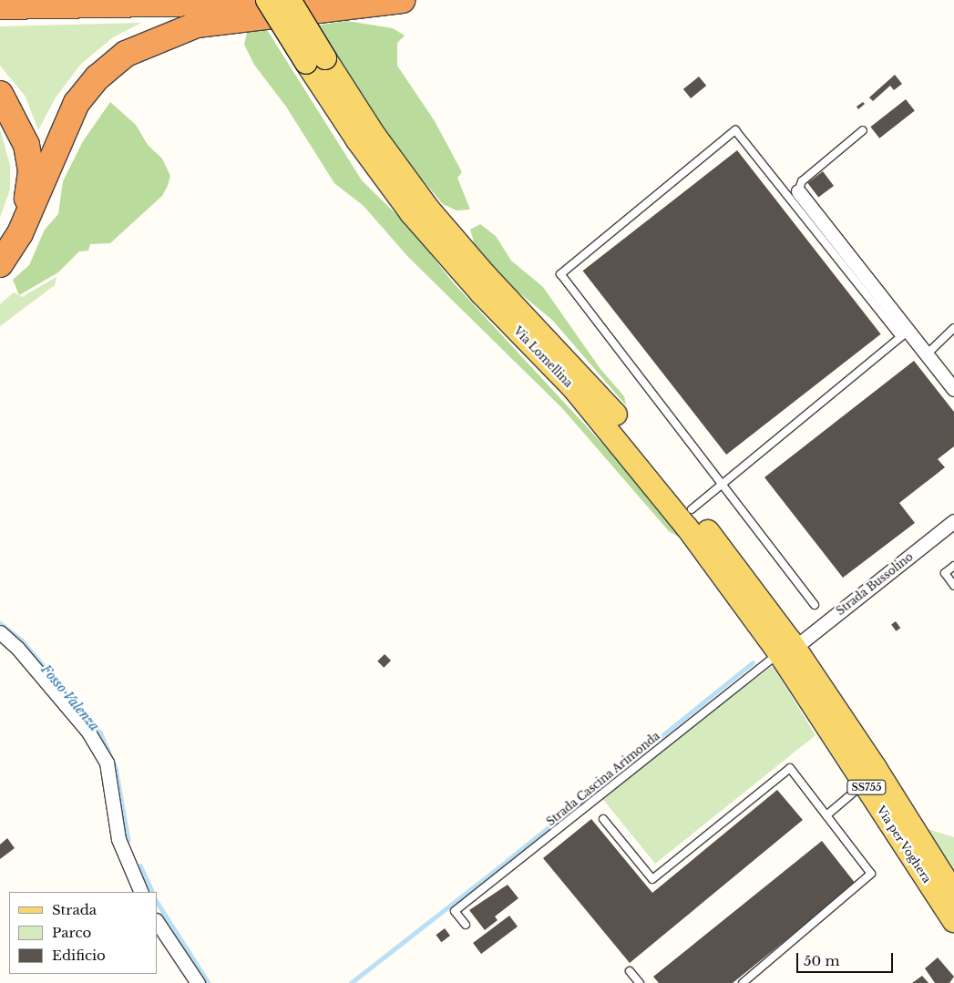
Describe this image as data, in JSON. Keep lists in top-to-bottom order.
{
  "streets": {
    "main road": ["Via Lomellina", "SS755", "Via per Voghera"],
    "street": ["Strada Bussolino"],
    "lane": ["Strada Cascina Arimonda"]
  },
  "crossings": [
    ["Via Lomellina", "Strada Bussolino"],
    ["Via Lomellina", "Strada Cascina Arimonda"],
    ["Via Lomellina", "Via per Voghera"],
    ["Strada Bussolino", "Strada Cascina Arimonda"],
    ["Strada Bussolino", "Via per Voghera"],
    ["Strada Cascina Arimonda", "Via per Voghera"]
  ],
  "water": ["Fosso Valenza"],
  "legend": ["Strada", "Parco", "Edificio"],
  "scale_bar": "50 m"
}
